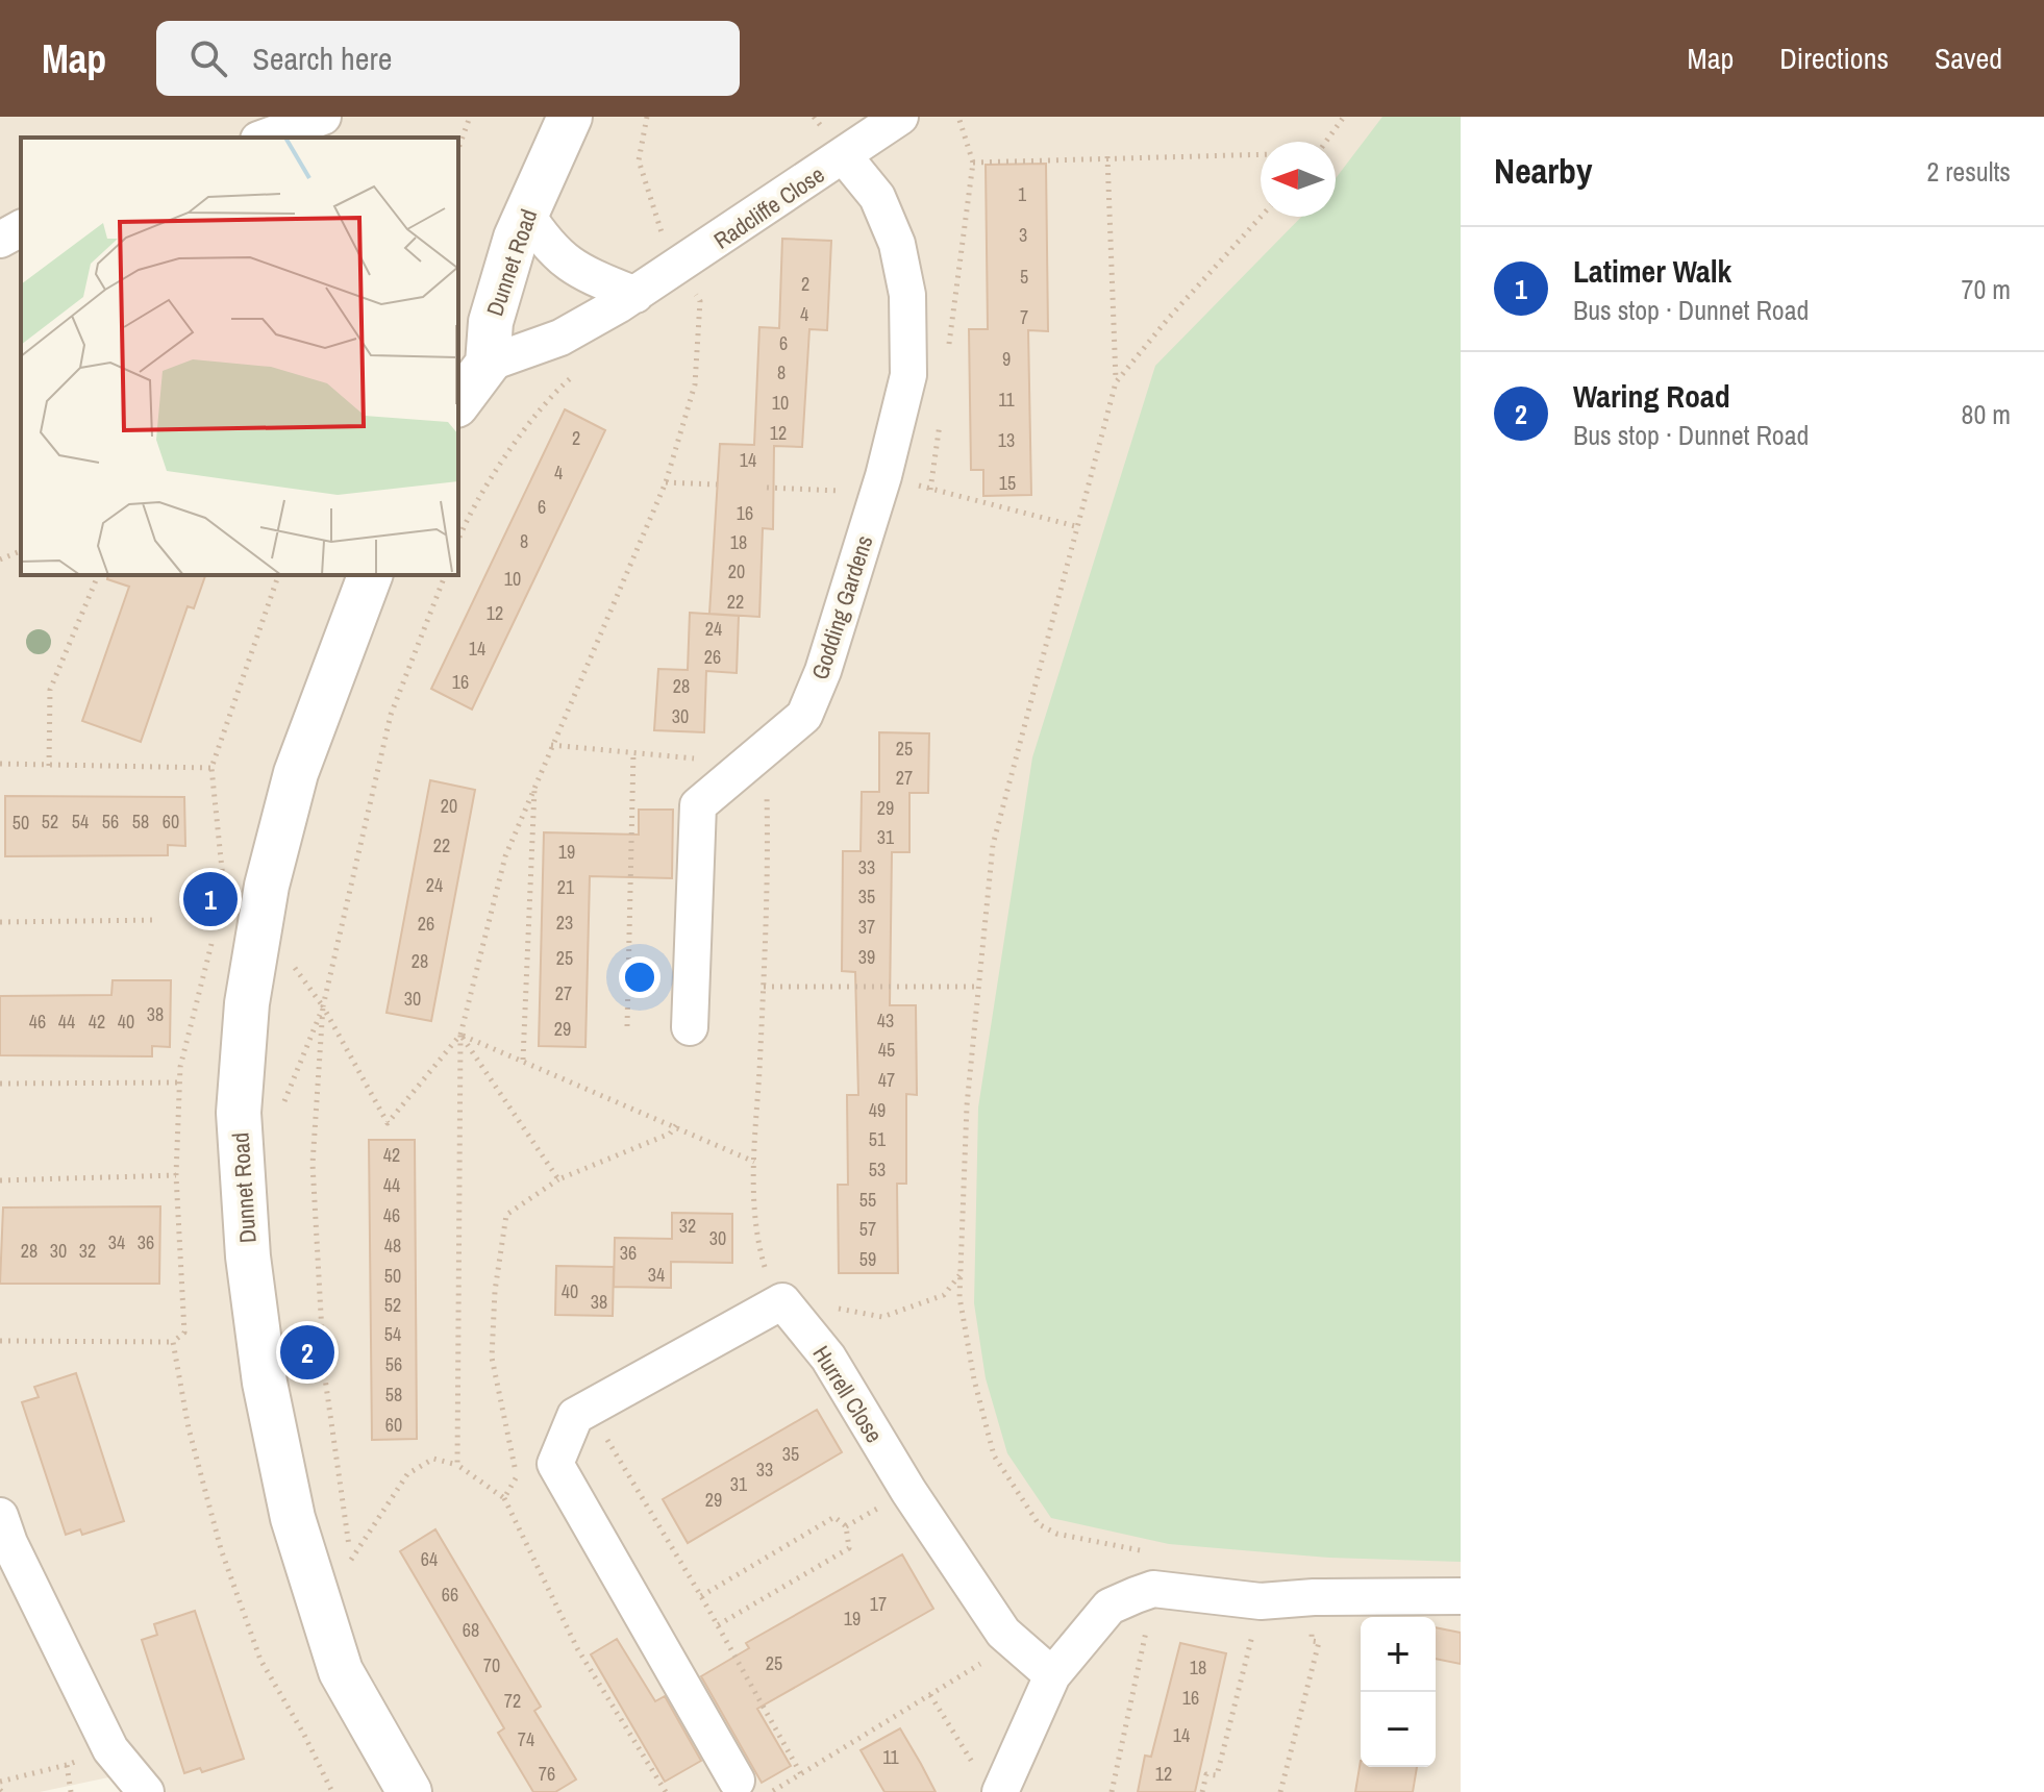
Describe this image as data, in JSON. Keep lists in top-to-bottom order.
{
  "streets": {
    "street": [
      "Radcliffe Close",
      "Dunnet Road",
      "Godding Gardens",
      "Hurrell Close"
    ]
  },
  "crossings": [
    ["Radcliffe Close", "Dunnet Road"],
    ["Radcliffe Close", "Godding Gardens"]
  ],
  "house_numbers": [
    "1",
    "3",
    "5",
    "2",
    "4",
    "7",
    "6",
    "9",
    "8",
    "11",
    "10",
    "12",
    "2",
    "13",
    "14",
    "4",
    "15",
    "6",
    "16",
    "8",
    "18",
    "20",
    "10",
    "22",
    "12",
    "24",
    "14",
    "26",
    "16",
    "28",
    "30",
    "25",
    "27",
    "20",
    "29",
    "52",
    "54",
    "56",
    "58",
    "60",
    "50",
    "31",
    "22",
    "19",
    "33",
    "24",
    "21",
    "35",
    "23",
    "26",
    "37",
    "39",
    "25",
    "28",
    "27",
    "30",
    "38",
    "43",
    "46",
    "44",
    "42",
    "40",
    "29",
    "45",
    "47",
    "49",
    "51",
    "42",
    "53",
    "44",
    "55",
    "46",
    "32",
    "57",
    "30",
    "34",
    "36",
    "48",
    "28",
    "30",
    "32",
    "36",
    "59",
    "34",
    "50",
    "40",
    "38",
    "52",
    "54",
    "56",
    "58",
    "60",
    "35",
    "33",
    "31",
    "29",
    "64",
    "66",
    "17",
    "19",
    "68",
    "25",
    "70",
    "18",
    "16",
    "72",
    "14",
    "74",
    "11",
    "76",
    "12"
  ],
  "north": "left",
  "page": {
    "header": "Map",
    "search": "Search here",
    "nav": ["Map", "Directions", "Saved"],
    "heading": ["Nearby", "2 results"],
    "list": [
      {
        "mark": "1",
        "name": "Latimer Walk",
        "note": "Bus stop · Dunnet Road",
        "value": "70 m"
      },
      {
        "mark": "2",
        "name": "Waring Road",
        "note": "Bus stop · Dunnet Road",
        "value": "80 m"
      }
    ],
    "pins": ["1", "2"],
    "map_buttons": ["+", "−"]
  }
}
